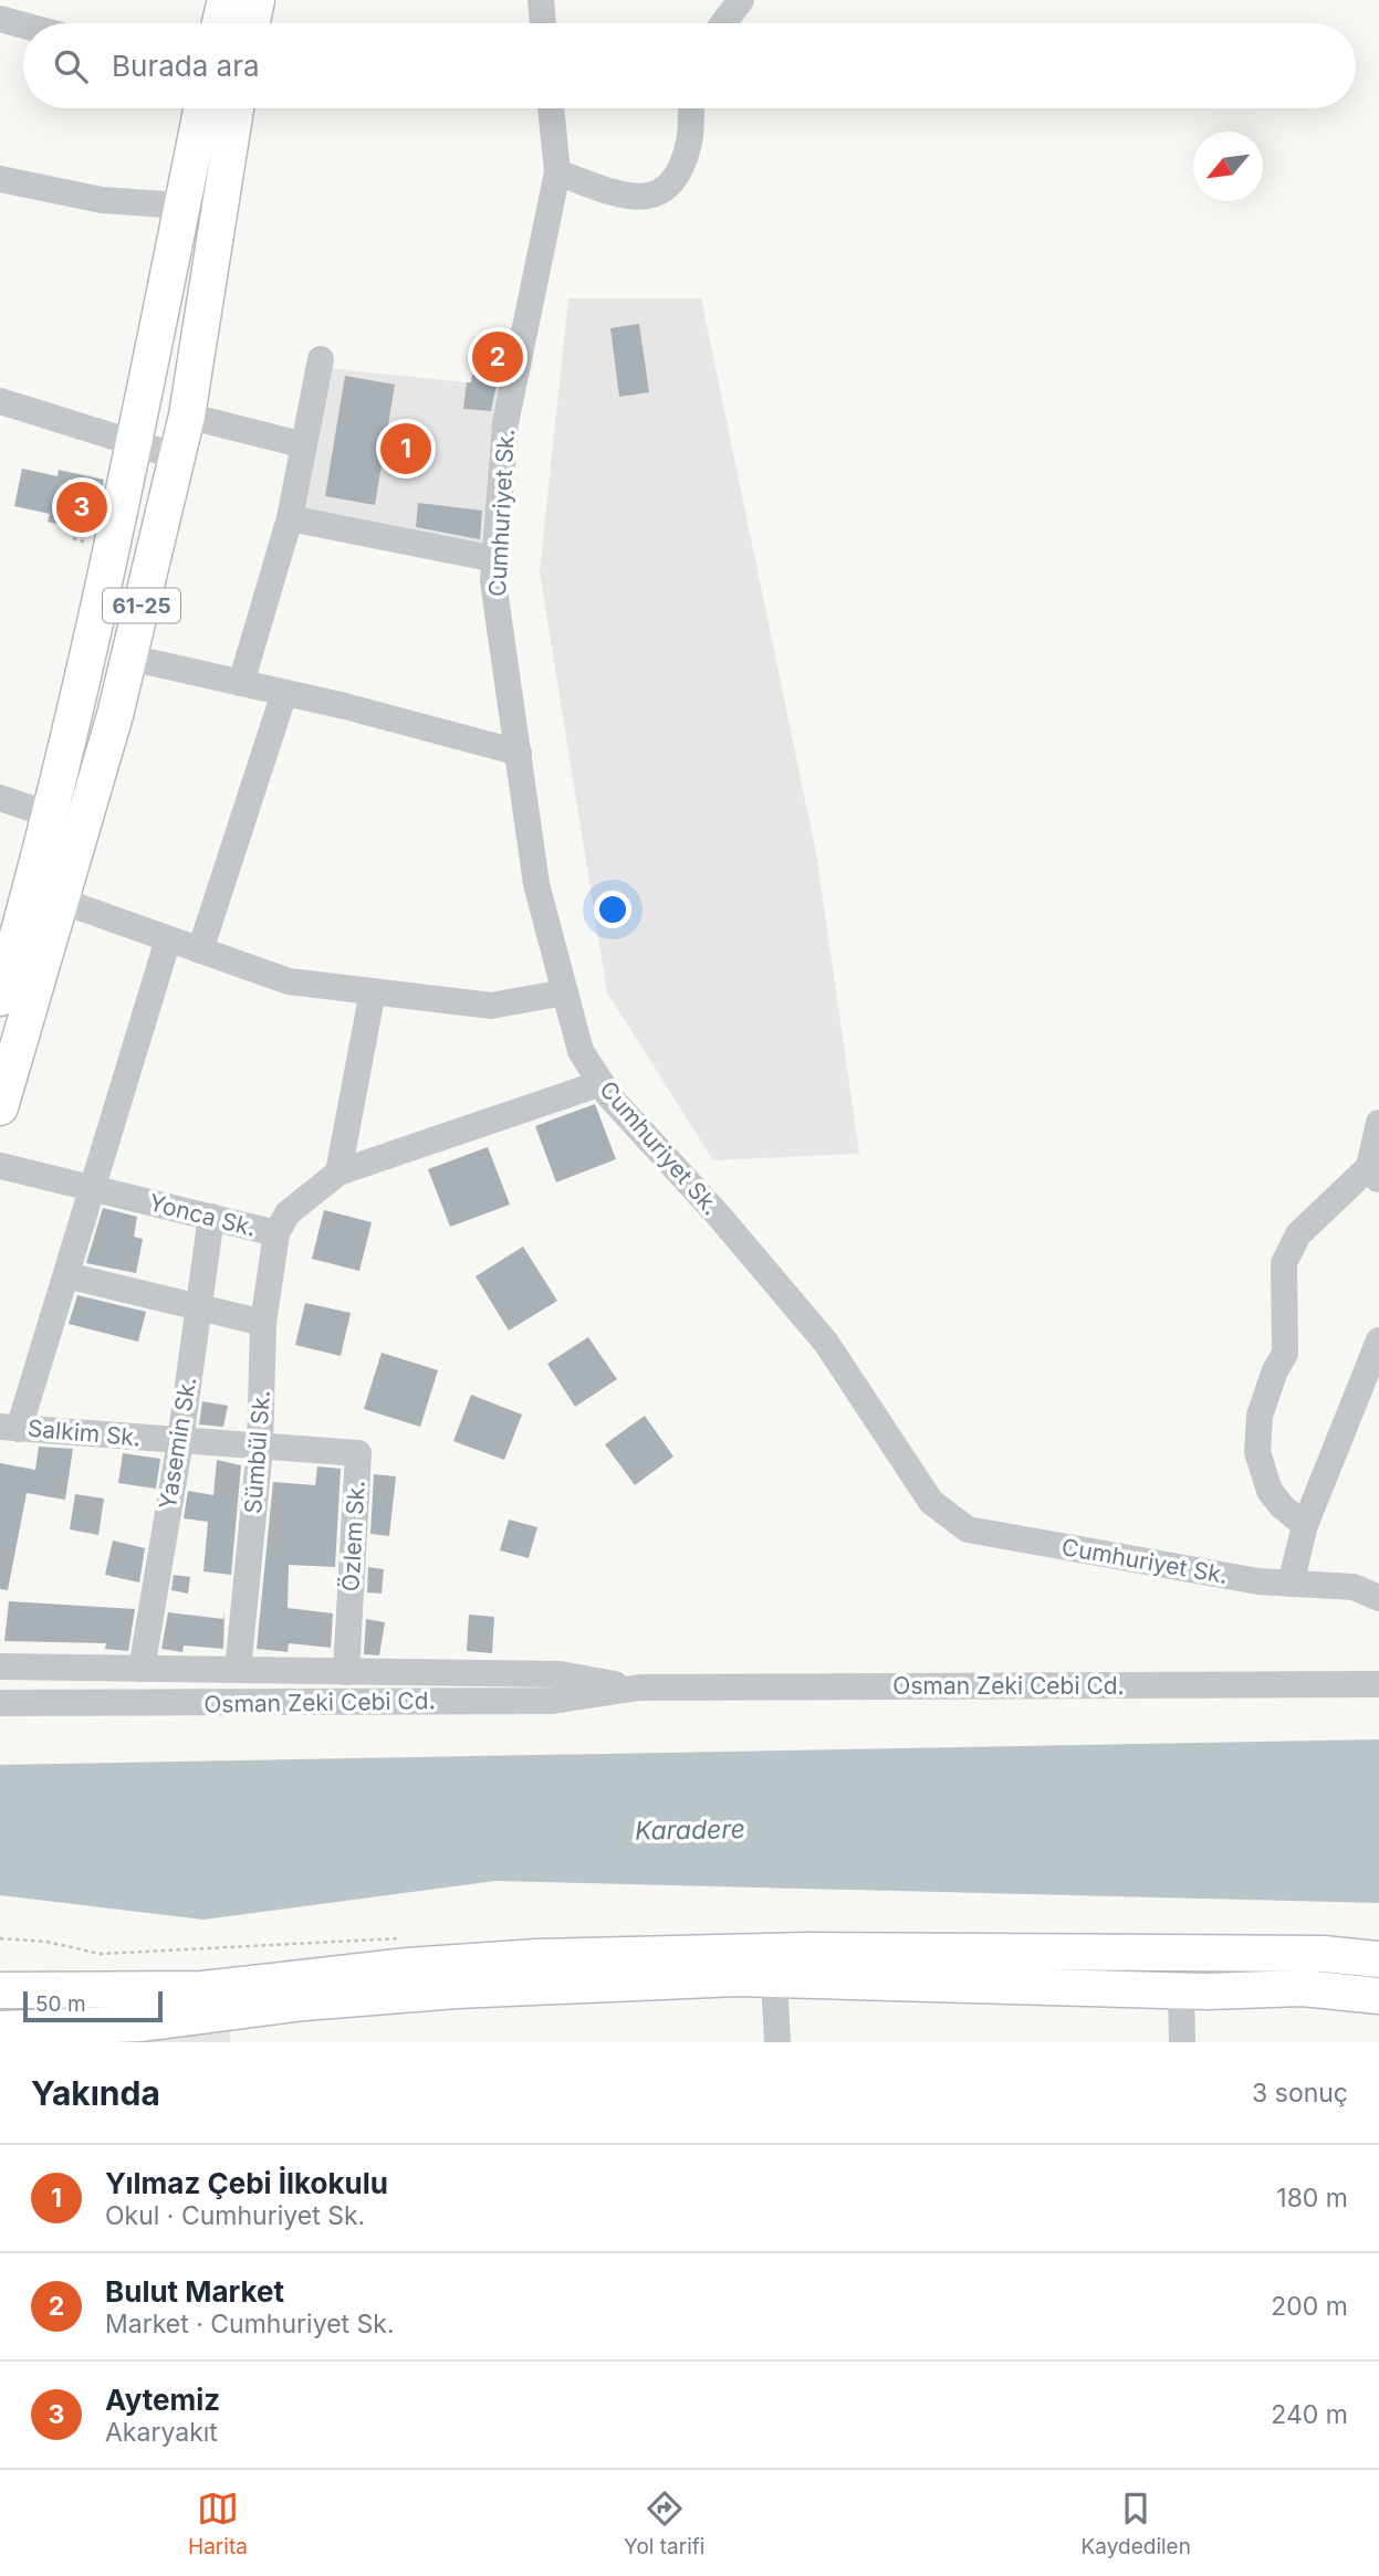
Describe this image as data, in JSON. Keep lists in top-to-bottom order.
{
  "streets": {
    "main road": ["61-25"],
    "street": [
      "Cumhuriyet Sk.",
      "Yonca Sk.",
      "Salkim Sk.",
      "Yasemin Sk.",
      "Sümbül Sk.",
      "Özlem Sk.",
      "Osman Zeki Cebi Cd."
    ]
  },
  "crossings": [
    ["Cumhuriyet Sk.", "Yonca Sk."],
    ["Yonca Sk.", "Yasemin Sk."],
    ["Yonca Sk.", "Sümbül Sk."],
    ["Salkim Sk.", "Yasemin Sk."],
    ["Salkim Sk.", "Sümbül Sk."],
    ["Salkim Sk.", "Özlem Sk."],
    ["Yasemin Sk.", "Osman Zeki Cebi Cd."],
    ["Sümbül Sk.", "Özlem Sk."],
    ["Sümbül Sk.", "Osman Zeki Cebi Cd."],
    ["Özlem Sk.", "Osman Zeki Cebi Cd."]
  ],
  "water": ["Karadere"],
  "scale_bar": "50 m",
  "north": "bottom left",
  "page": {
    "search": "Burada ara",
    "pins": ["2", "1", "3"],
    "scale": "50 m",
    "heading": ["Yakında", "3 sonuç"],
    "list": [
      {
        "mark": "1",
        "name": "Yılmaz Çebi İlkokulu",
        "note": "Okul · Cumhuriyet Sk.",
        "value": "180 m"
      },
      {
        "mark": "2",
        "name": "Bulut Market",
        "note": "Market · Cumhuriyet Sk.",
        "value": "200 m"
      },
      {
        "mark": "3",
        "name": "Aytemiz",
        "note": "Akaryakıt",
        "value": "240 m"
      }
    ],
    "nav": ["Harita", "Yol tarifi", "Kaydedilen"]
  }
}
